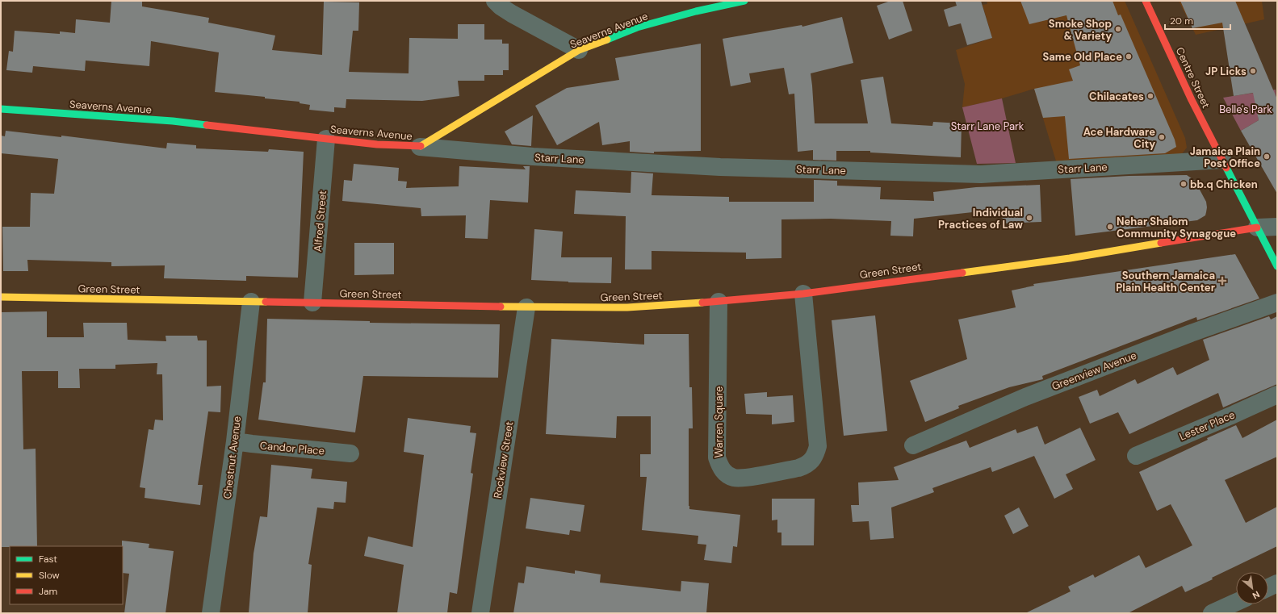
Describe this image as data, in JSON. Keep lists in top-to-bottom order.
{
  "streets": {
    "street": [
      "Seaverns Avenue",
      "Centre Street",
      "Starr Lane",
      "Alfred Street",
      "Green Street",
      "Greenview Avenue",
      "Warren Square",
      "Lester Place",
      "Candor Place",
      "Chestnut Avenue",
      "Rockview Street"
    ]
  },
  "crossings": [
    ["Seaverns Avenue", "Starr Lane"],
    ["Seaverns Avenue", "Alfred Street"],
    ["Centre Street", "Starr Lane"],
    ["Centre Street", "Green Street"],
    ["Alfred Street", "Green Street"],
    ["Green Street", "Warren Square"],
    ["Green Street", "Chestnut Avenue"],
    ["Green Street", "Rockview Street"],
    ["Candor Place", "Chestnut Avenue"]
  ],
  "parks": ["Belle's Park", "Starr Lane Park"],
  "places": {
    "other": [
      "Smoke Shop & Variety",
      "Same Old Place",
      "JP Licks",
      "Chilacates",
      "Ace Hardware City",
      "Jamaica Plain Post Office",
      "bb.q Chicken",
      "Individual Practices of Law",
      "Nehar Shalom Community Synagogue"
    ],
    "health": ["Southern Jamaica Plain Health Center"]
  },
  "legend": ["Fast", "Slow", "Jam"],
  "scale_bar": "20 m",
  "north": "bottom right"
}
